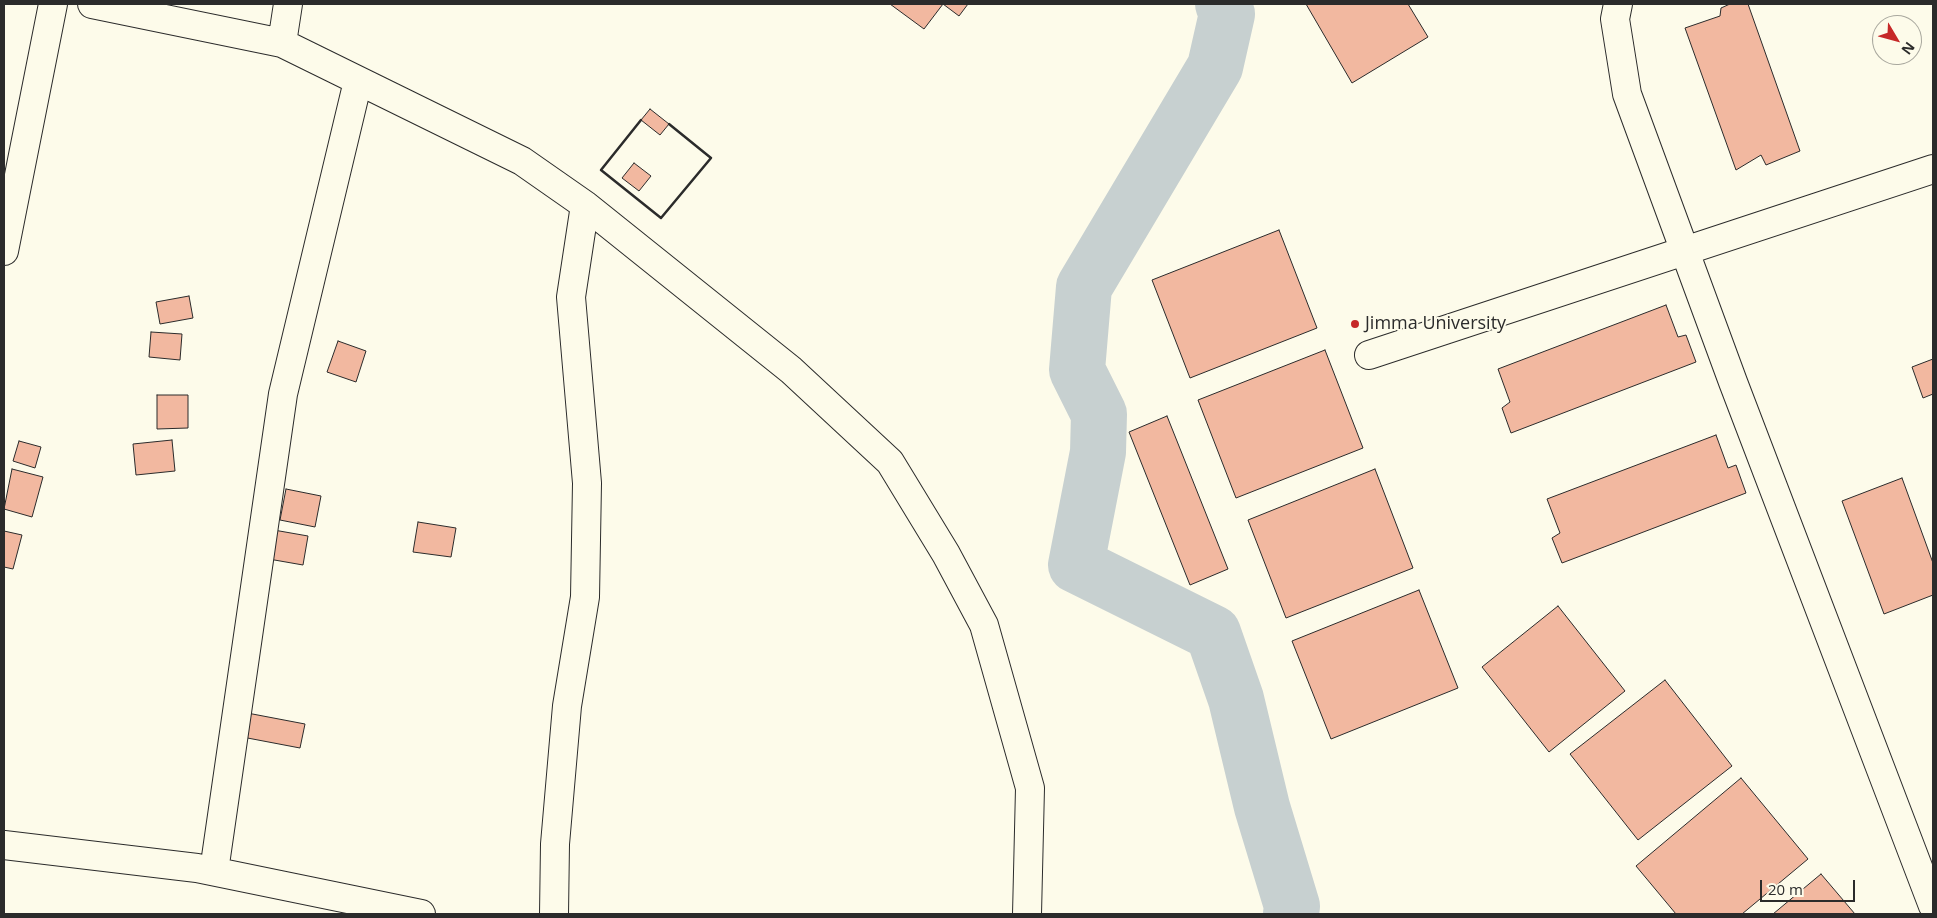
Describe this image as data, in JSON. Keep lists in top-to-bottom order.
{
  "places": ["Jimma University"],
  "scale_bar": "20 m",
  "north": "bottom right"
}
